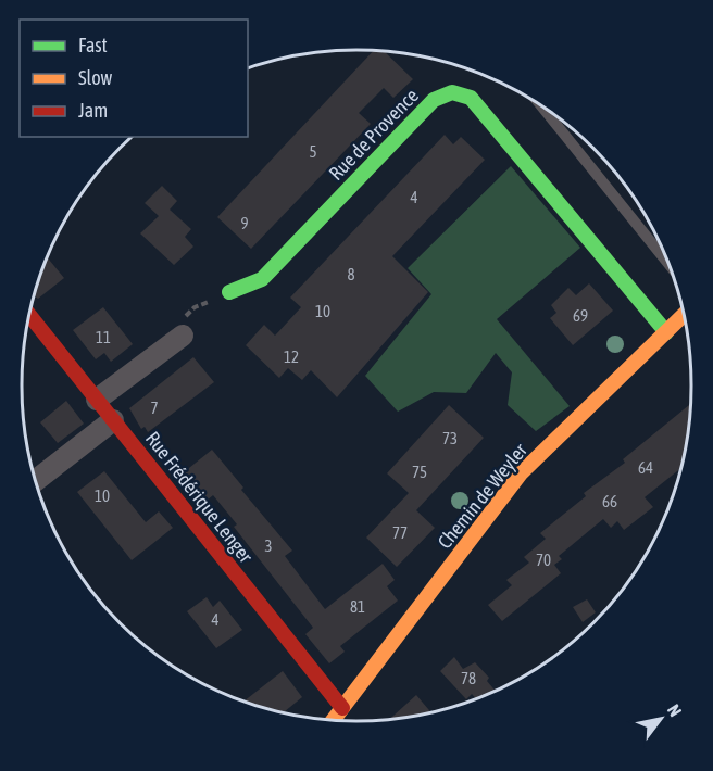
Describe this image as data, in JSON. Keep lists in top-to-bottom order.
{
  "streets": {
    "street": ["Rue de Provence", "Chemin de Weyler", "Rue Frédérique Lenger"]
  },
  "crossings": [
    ["Rue de Provence", "Chemin de Weyler"],
    ["Chemin de Weyler", "Rue Frédérique Lenger"]
  ],
  "house_numbers": [
    "5",
    "4",
    "9",
    "8",
    "10",
    "69",
    "11",
    "12",
    "7",
    "73",
    "64",
    "75",
    "10",
    "66",
    "77",
    "3",
    "70",
    "81",
    "4",
    "78"
  ],
  "legend": ["Fast", "Slow", "Jam"],
  "north": "top right"
}
